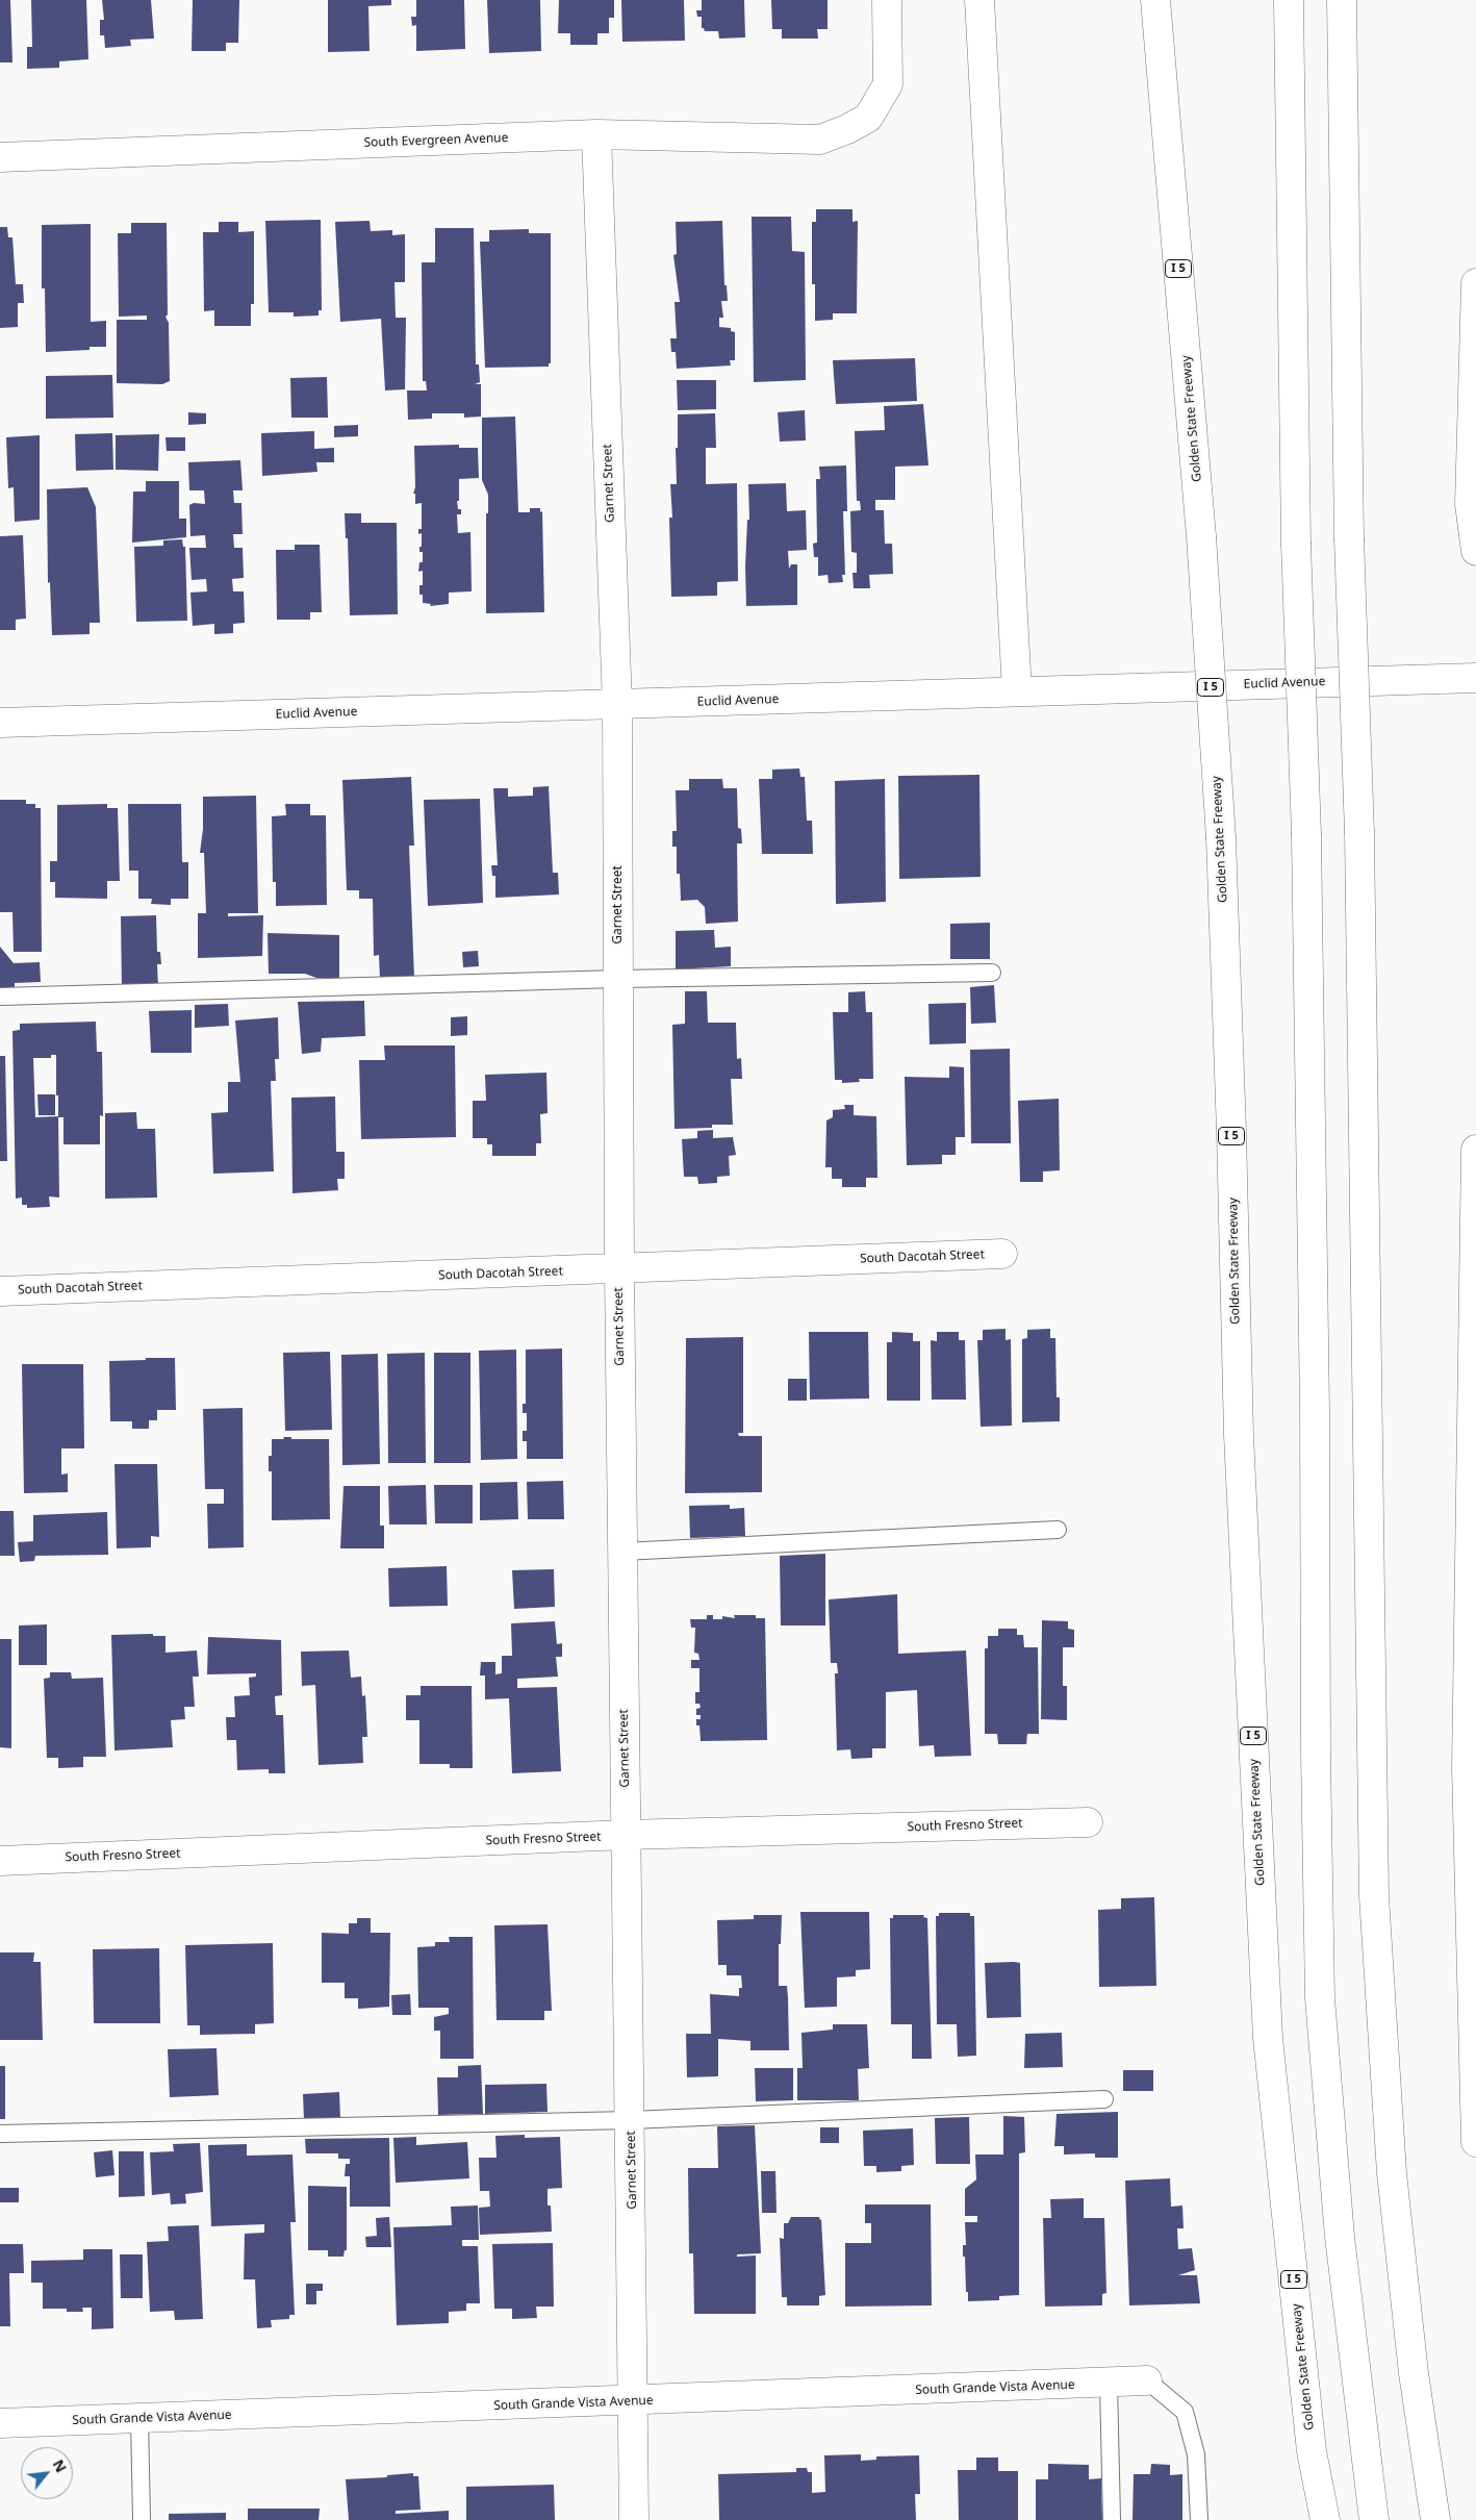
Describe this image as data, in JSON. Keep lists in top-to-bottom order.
{
  "streets": {
    "main road": [
      "South Evergreen Avenue",
      "I 5",
      "Golden State Freeway",
      "Garnet Street",
      "Euclid Avenue",
      "South Dacotah Street",
      "South Fresno Street",
      "South Grande Vista Avenue"
    ]
  },
  "crossings": [
    ["South Evergreen Avenue", "Garnet Street"],
    ["Garnet Street", "Euclid Avenue"],
    ["Garnet Street", "South Dacotah Street"],
    ["Garnet Street", "South Fresno Street"],
    ["Garnet Street", "South Grande Vista Avenue"]
  ],
  "north": "top right"
}
